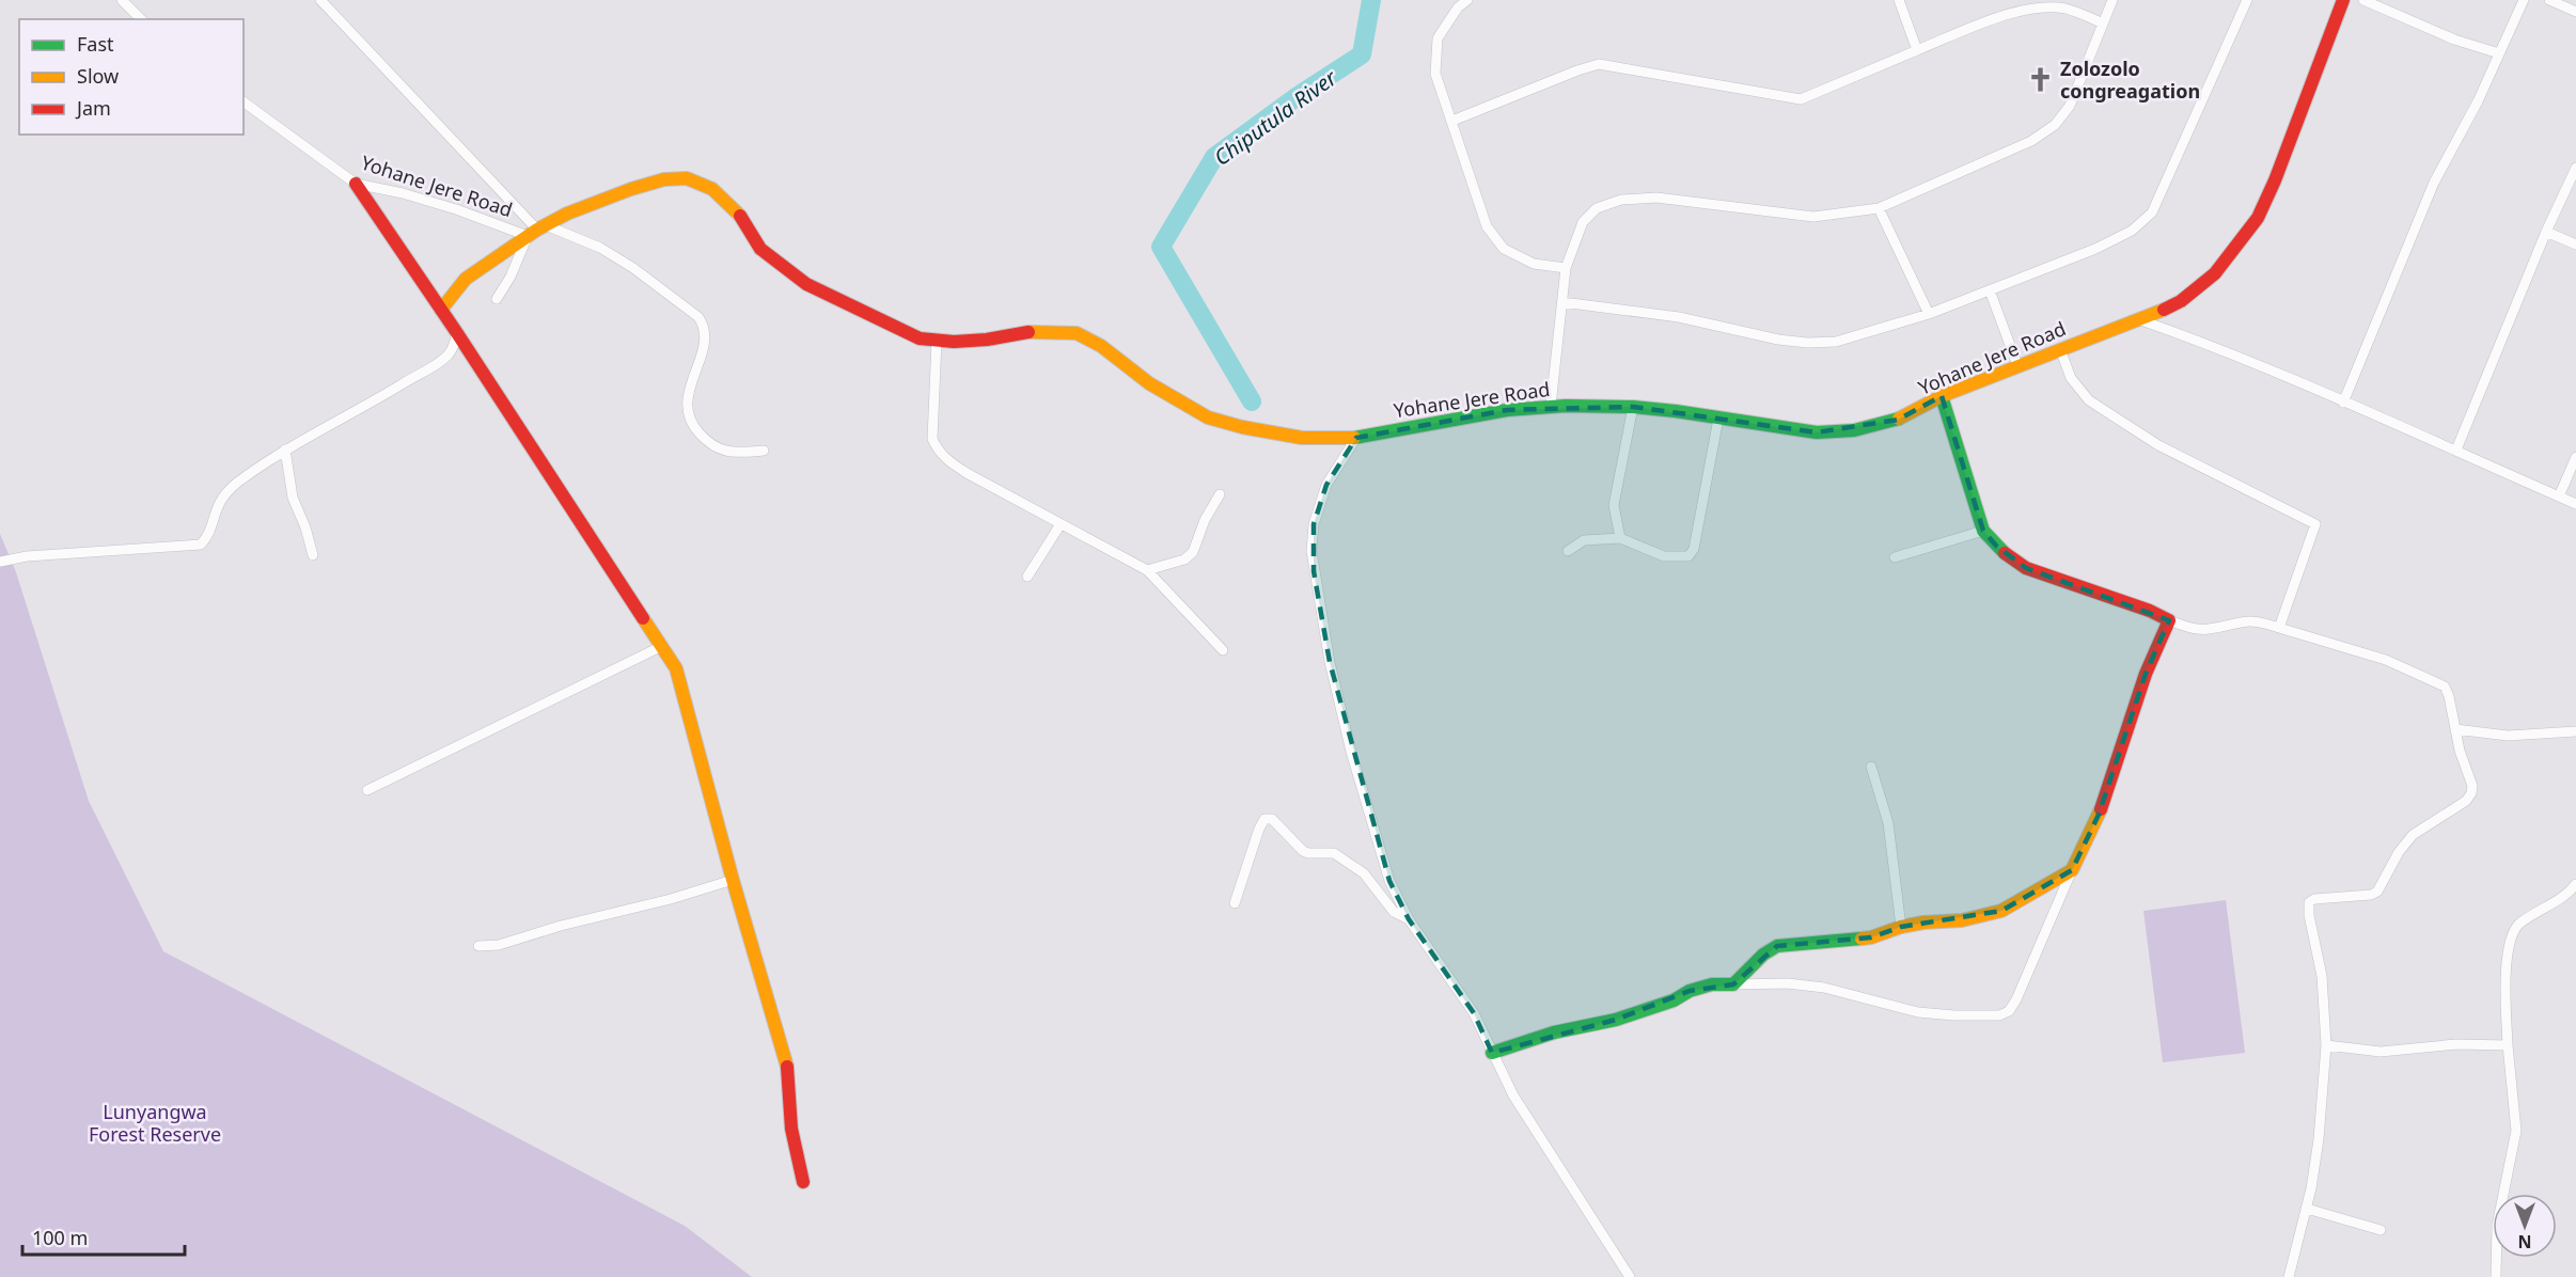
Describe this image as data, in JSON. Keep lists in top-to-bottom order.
{
  "streets": {
    "street": ["Yohane Jere Road"]
  },
  "water": ["Chiputula River"],
  "parks": ["Lunyangwa Forest Reserve"],
  "places": {
    "church": ["Zolozolo congreagation"]
  },
  "legend": ["Fast", "Slow", "Jam"],
  "scale_bar": "100 m",
  "north": "bottom"
}
